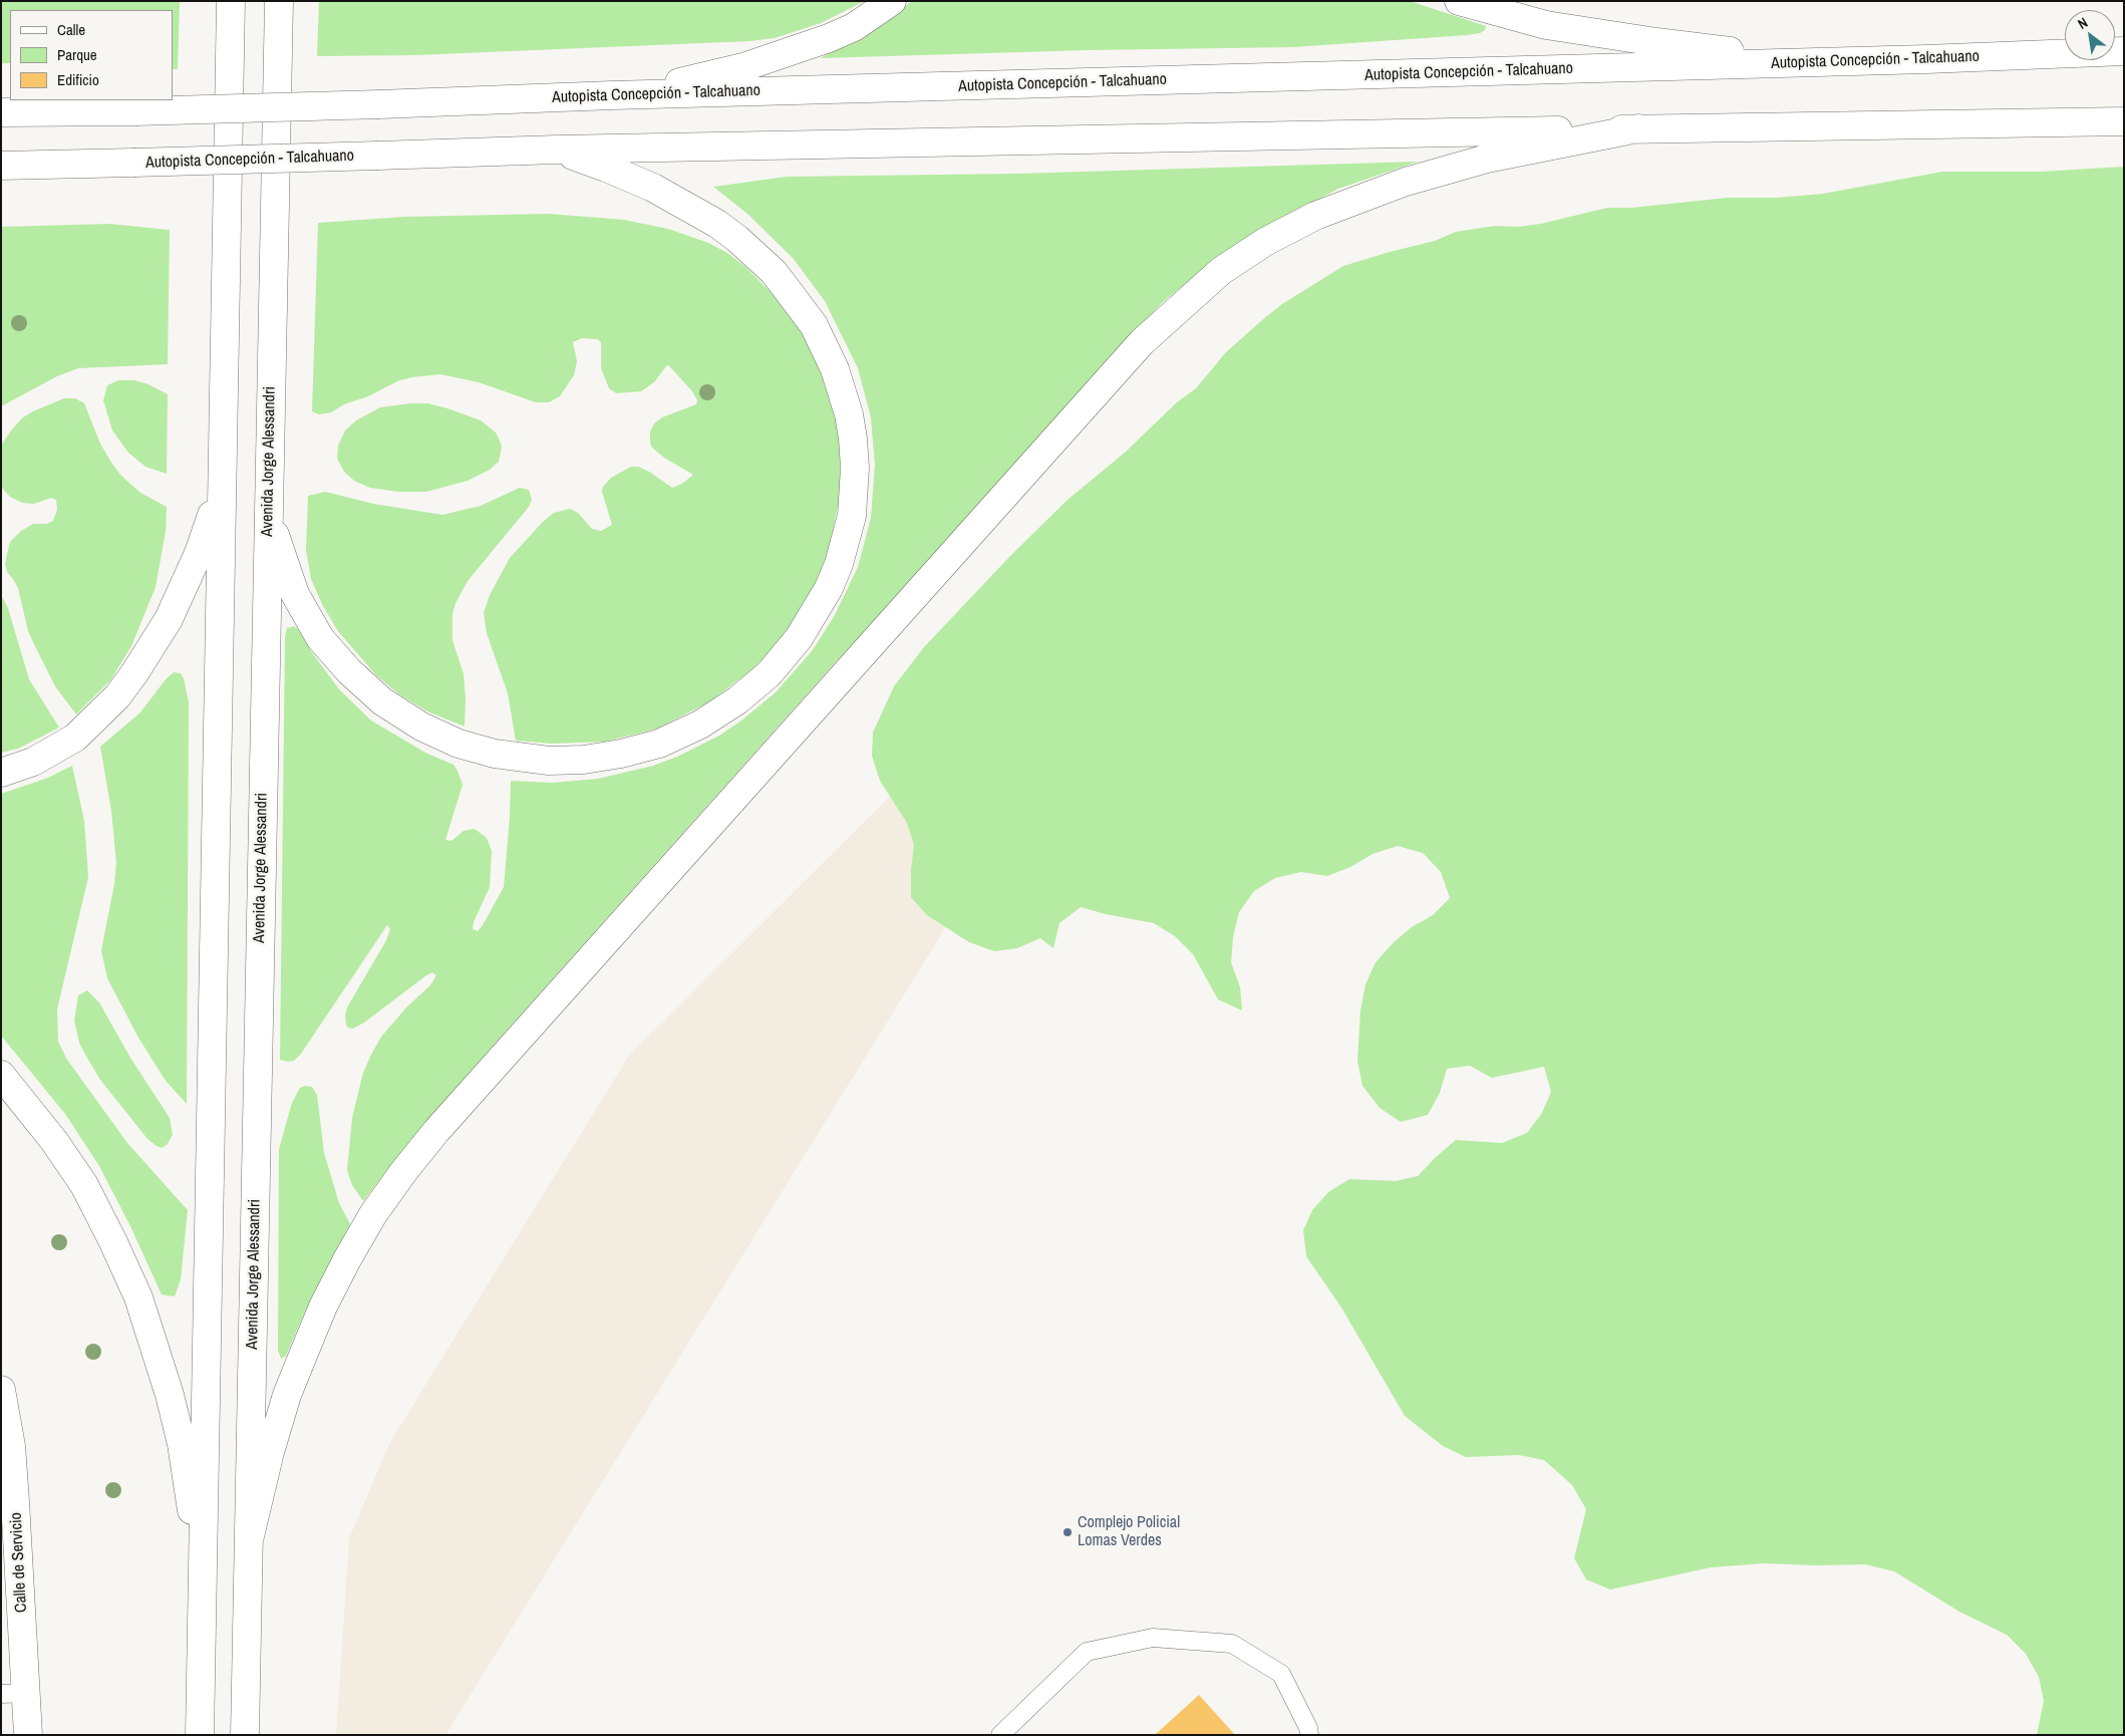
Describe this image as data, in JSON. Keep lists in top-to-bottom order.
{
  "streets": {
    "main road": ["Autopista Concepción - Talcahuano", "Avenida Jorge Alessandri", "Calle de Servicio"]
  },
  "places": ["Complejo Policial Lomas Verdes"],
  "legend": ["Calle", "Parque", "Edificio"],
  "north": "top left"
}
